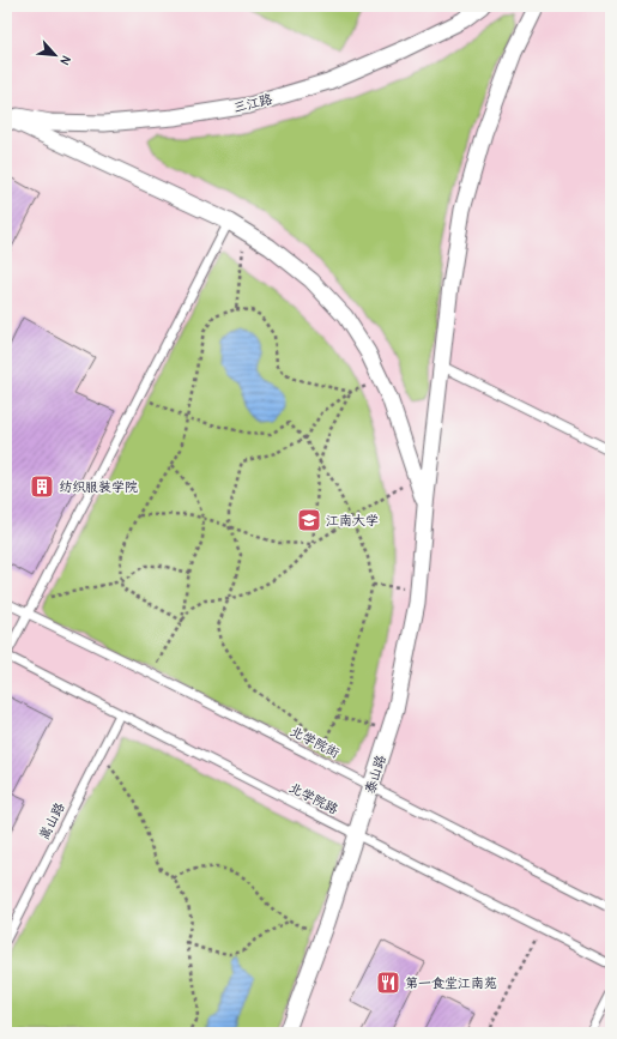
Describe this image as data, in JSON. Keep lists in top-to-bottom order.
{
  "streets": {
    "street": ["三江路", "泰山路"],
    "lane": ["北学院街", "北学院路", "嵩山路"]
  },
  "crossings": [
    ["北学院街", "泰山路"],
    ["泰山路", "北学院路"],
    ["北学院路", "嵩山路"]
  ],
  "places": {
    "building": ["纺织服装学院"],
    "school or university": ["江南大学"],
    "restaurant": ["第一食堂江南苑"]
  },
  "north": "bottom right"
}
